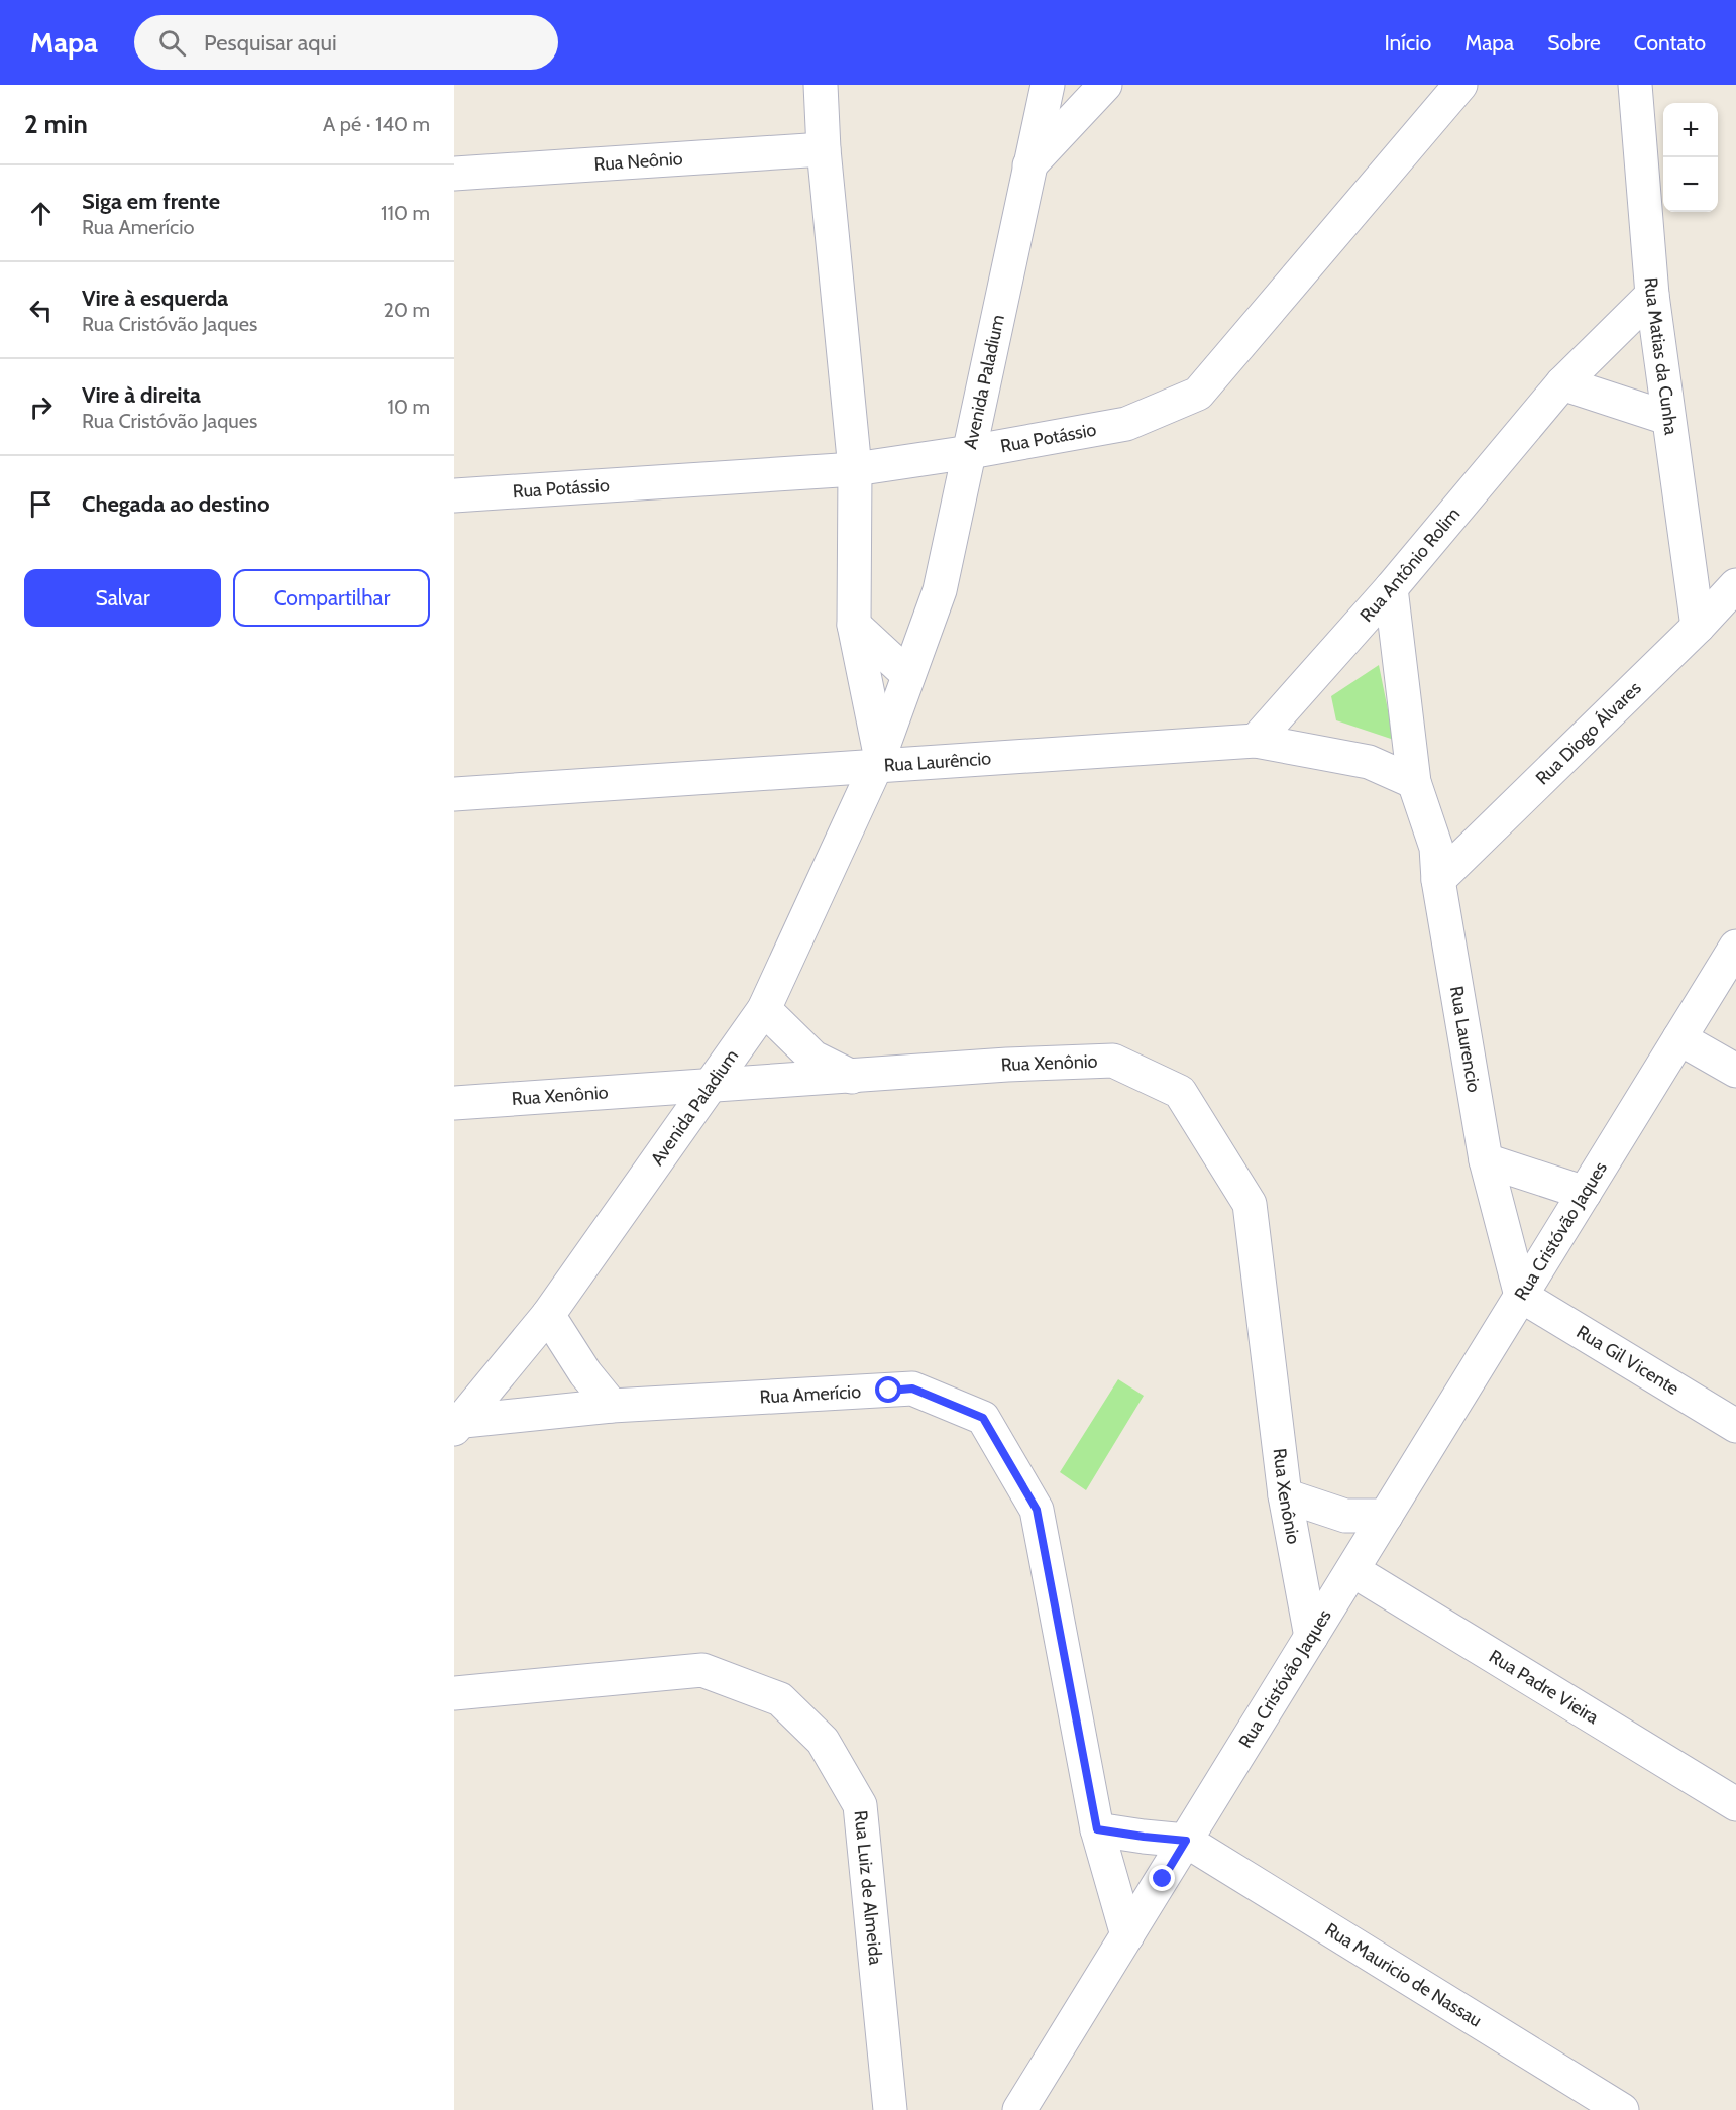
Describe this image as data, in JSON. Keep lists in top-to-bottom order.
{
  "streets": {
    "street": [
      "Rua Neônio",
      "Rua Matias da Cunha",
      "Avenida Paladium",
      "Rua Potássio",
      "Rua Antônio Rolim",
      "Rua Diogo Álvares",
      "Rua Laurêncio",
      "Rua Laurencio",
      "Rua Xenônio",
      "Rua Cristóvão Jaques",
      "Rua Gil Vicente",
      "Rua Amerício",
      "Rua Padre Vieira",
      "Rua Luiz de Almeida",
      "Rua Mauricio de Nassau"
    ]
  },
  "crossings": [
    ["Rua Matias da Cunha", "Rua Antônio Rolim"],
    ["Rua Matias da Cunha", "Rua Diogo Álvares"],
    ["Avenida Paladium", "Rua Potássio"],
    ["Avenida Paladium", "Rua Laurêncio"],
    ["Avenida Paladium", "Rua Xenônio"],
    ["Avenida Paladium", "Rua Amerício"],
    ["Rua Antônio Rolim", "Rua Laurêncio"],
    ["Rua Antônio Rolim", "Rua Laurencio"],
    ["Rua Diogo Álvares", "Rua Laurencio"],
    ["Rua Laurêncio", "Rua Laurencio"],
    ["Rua Laurencio", "Rua Cristóvão Jaques"],
    ["Rua Laurencio", "Rua Gil Vicente"],
    ["Rua Xenônio", "Rua Cristóvão Jaques"],
    ["Rua Cristóvão Jaques", "Rua Gil Vicente"],
    ["Rua Cristóvão Jaques", "Rua Amerício"],
    ["Rua Cristóvão Jaques", "Rua Padre Vieira"],
    ["Rua Cristóvão Jaques", "Rua Mauricio de Nassau"]
  ],
  "page": {
    "header": "Mapa",
    "search": "Pesquisar aqui",
    "nav": [
      "Início",
      "Mapa",
      "Sobre",
      "Contato"
    ],
    "heading": ["2 min", "A pé · 140 m"],
    "map_buttons": ["+", "−"],
    "list": [
      ["Siga em frente", "Rua Amerício", "110 m"],
      ["Vire à esquerda", "Rua Cristóvão Jaques", "20 m"],
      ["Vire à direita", "Rua Cristóvão Jaques", "10 m"],
      "Chegada ao destino"
    ],
    "buttons": ["Salvar", "Compartilhar"]
  }
}
